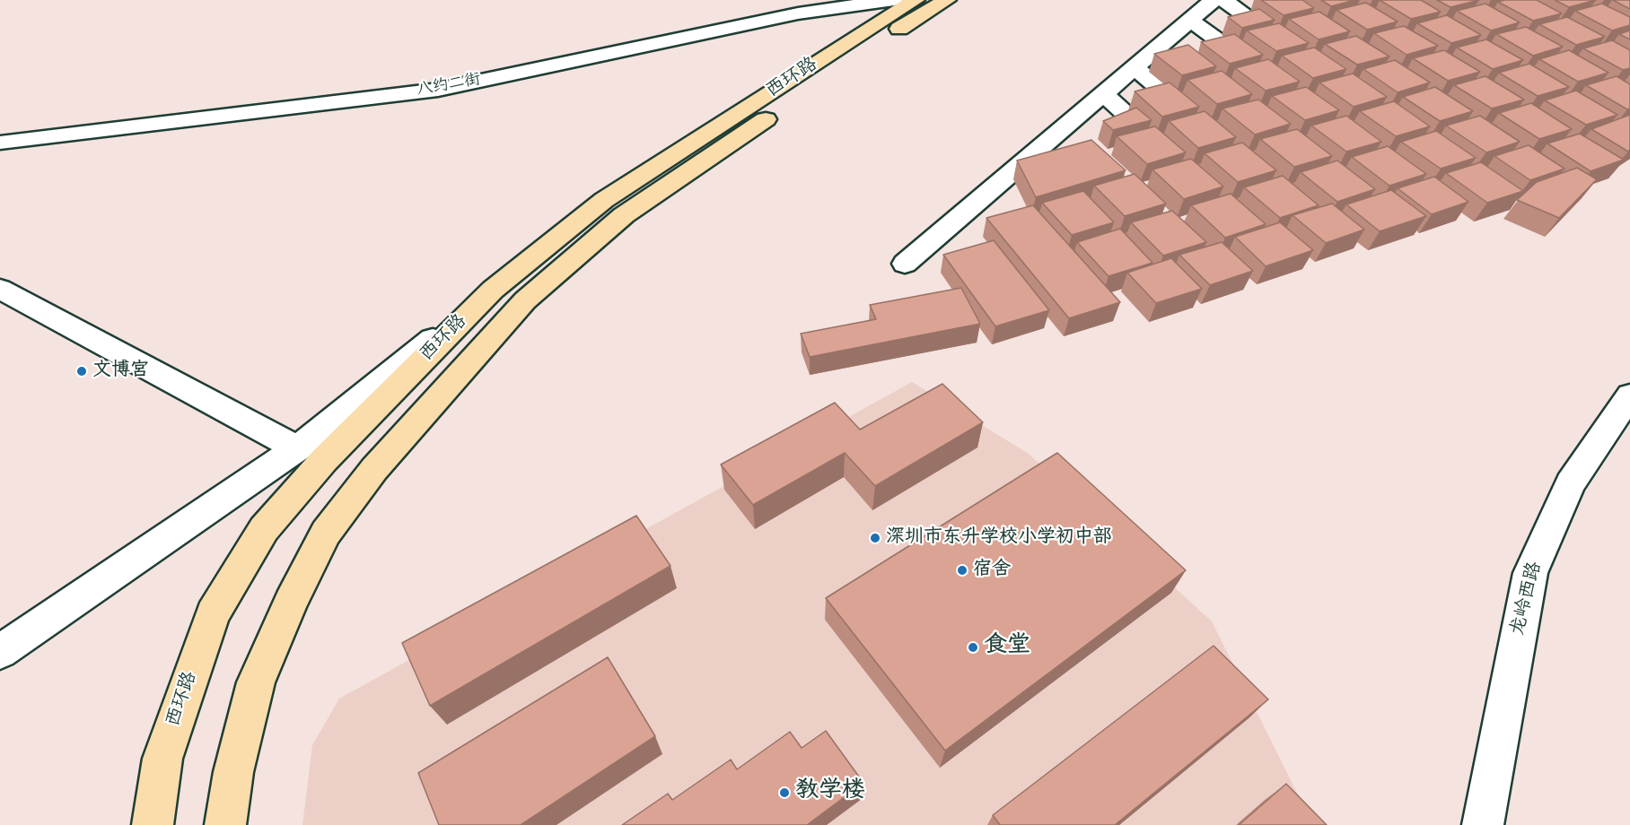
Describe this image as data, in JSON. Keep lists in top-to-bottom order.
{
  "streets": {
    "main road": ["西环路"],
    "street": ["八约二街", "龙岭西路"]
  },
  "places": [
    "文博宫",
    "深圳市东升学校小学初中部",
    "宿舍",
    "食堂",
    "教学楼"
  ]
}
